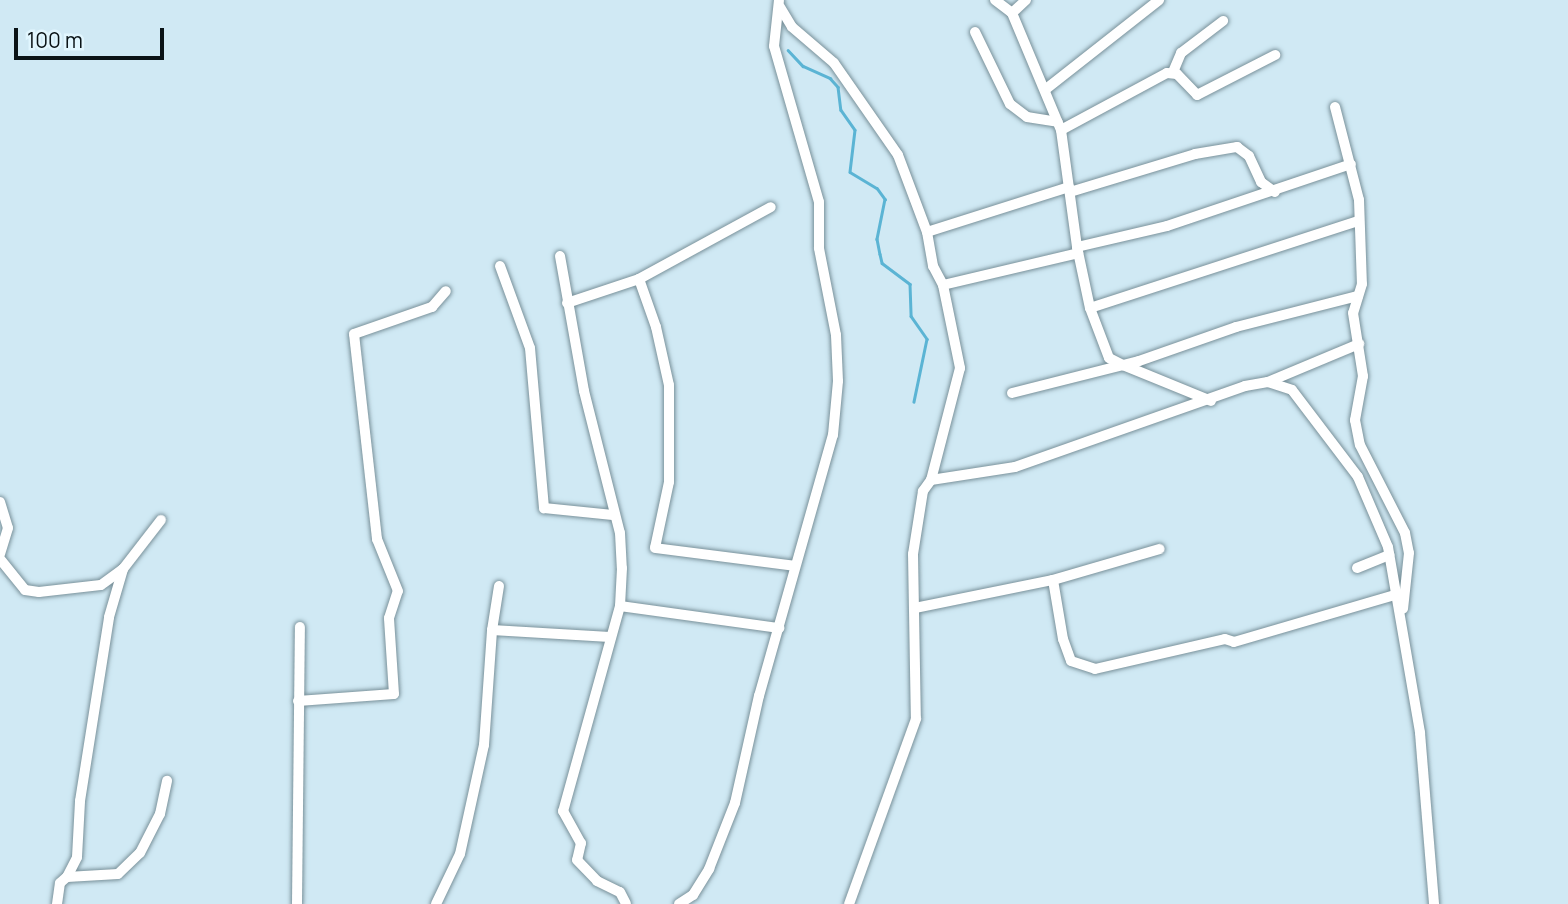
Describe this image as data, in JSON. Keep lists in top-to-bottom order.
{
  "scale_bar": "100 m"
}
